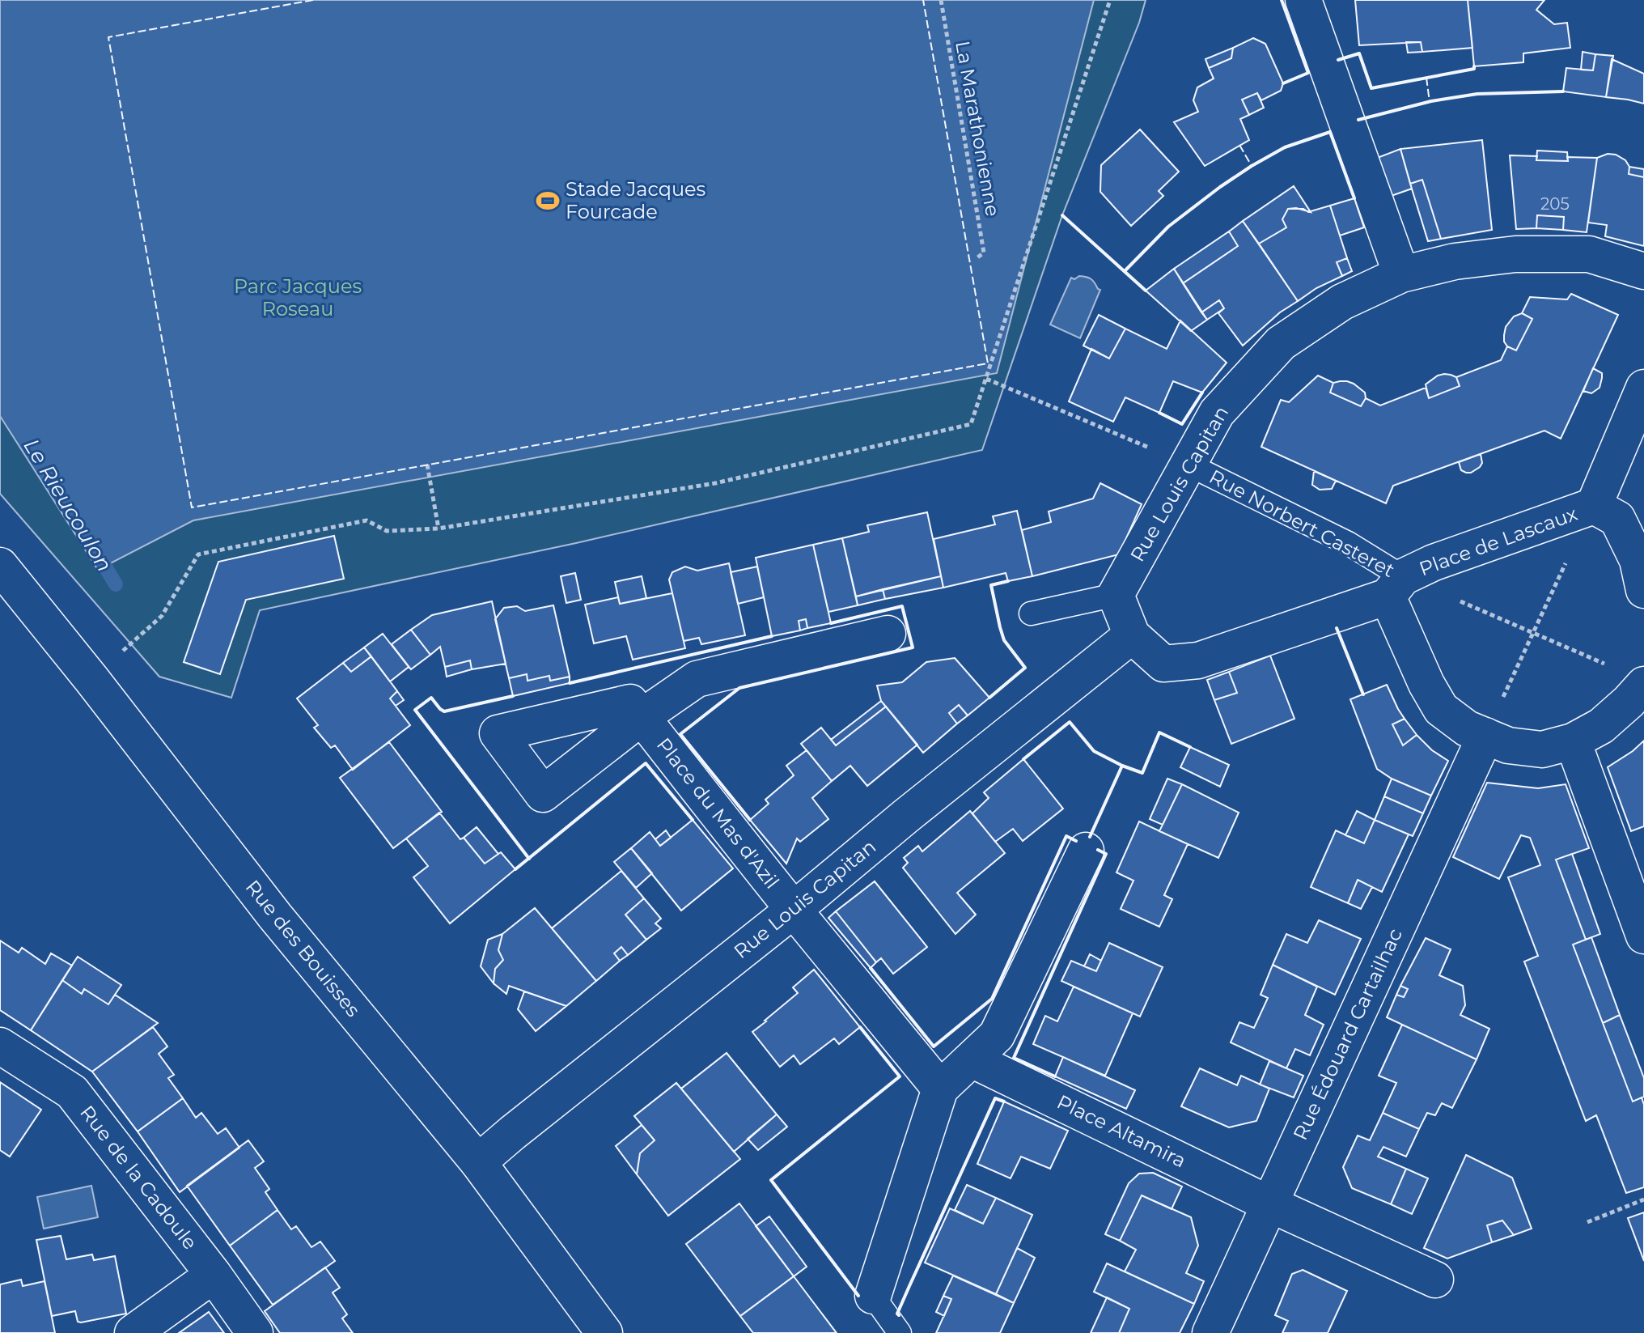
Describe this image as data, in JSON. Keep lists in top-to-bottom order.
{
  "streets": {
    "street": [
      "Rue Louis Capitan",
      "Place de Lascaux",
      "Place du Mas d'Azil",
      "Rue des Bouisses",
      "Rue Édouard Cartailhac",
      "Place Altamira",
      "Rue de la Cadoule"
    ],
    "lane": ["Rue Norbert Casteret"],
    "path": ["La Marathonienne"]
  },
  "crossings": [
    ["Rue Louis Capitan", "Rue Norbert Casteret"],
    ["Rue Louis Capitan", "Place du Mas d'Azil"],
    ["Rue Louis Capitan", "Rue des Bouisses"],
    ["Rue Norbert Casteret", "Place de Lascaux"],
    ["Place de Lascaux", "Rue Édouard Cartailhac"],
    ["Rue Édouard Cartailhac", "Place Altamira"]
  ],
  "water": ["Le Rieucoulon"],
  "parks": ["Parc Jacques Roseau"],
  "places": {
    "sports": ["Stade Jacques Fourcade"]
  },
  "house_numbers": ["205"]
}
